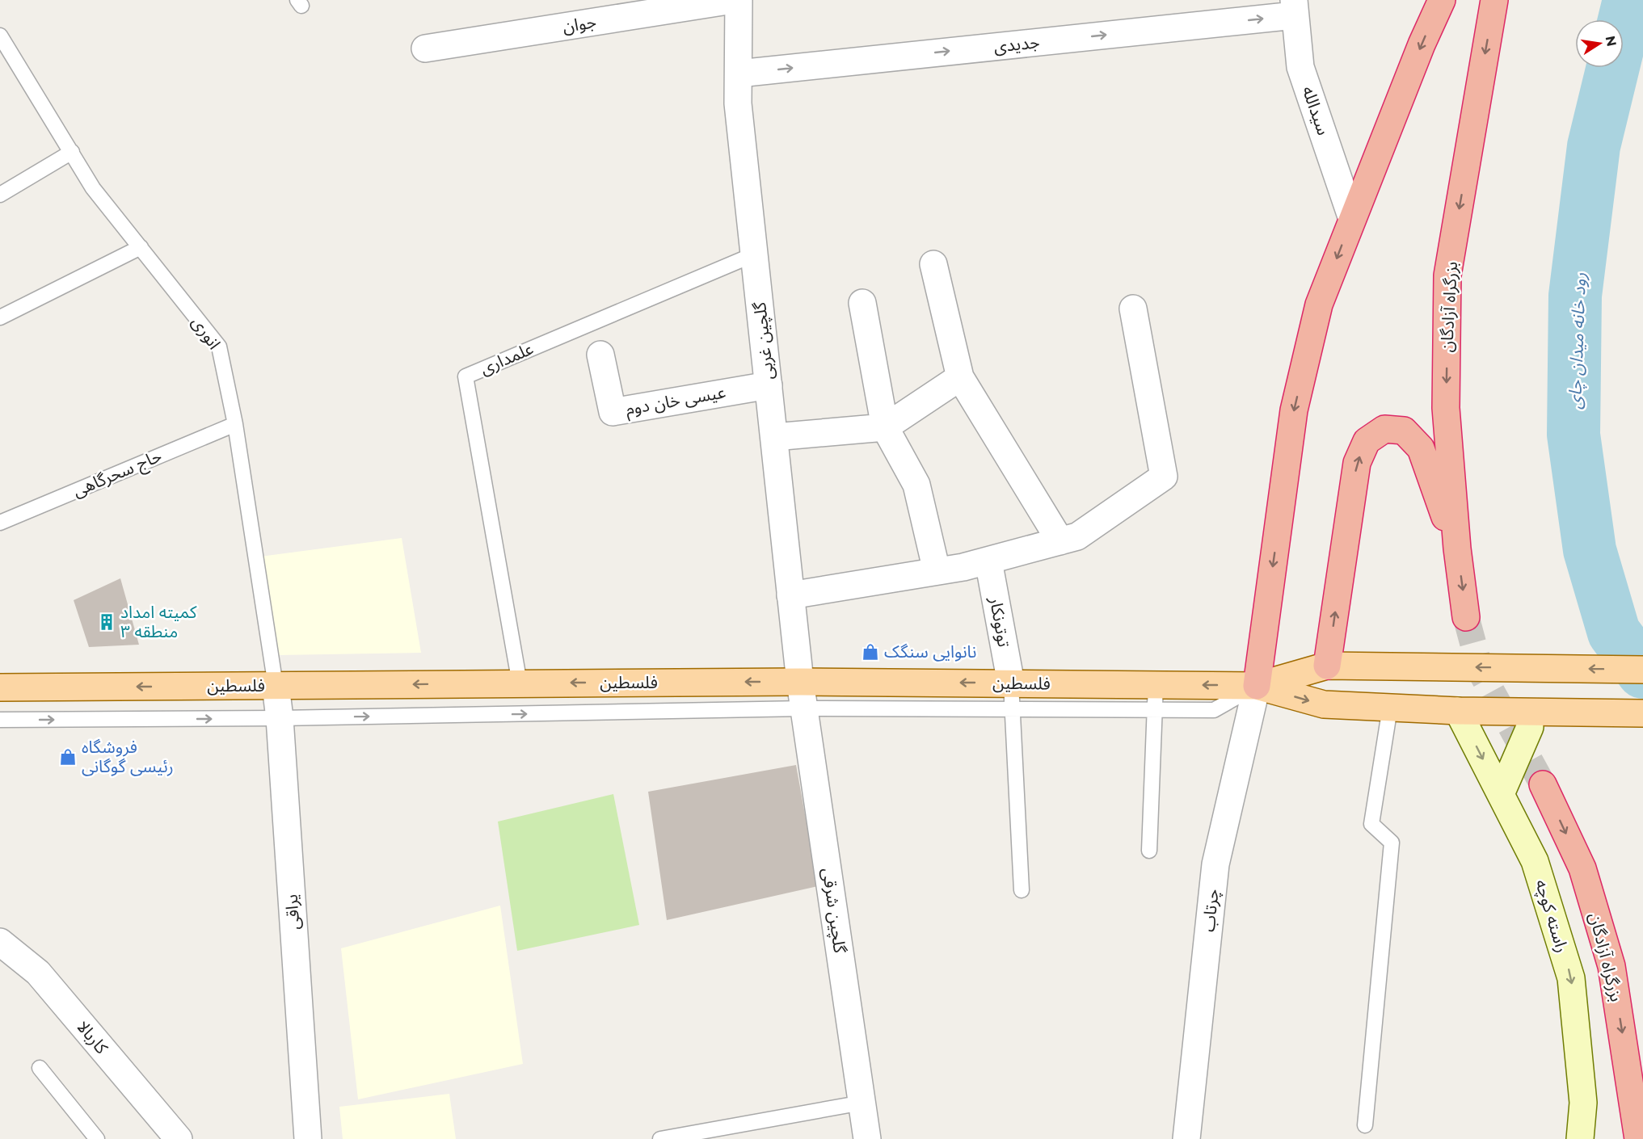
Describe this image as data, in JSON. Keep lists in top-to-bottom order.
{
  "streets": {
    "highway": ["بزرگراه آزادگان"],
    "main road": ["فلسطین", "راسته کوچه"],
    "street": [
      "جوان",
      "جدیدی",
      "سیدالله",
      "گلچین غربی",
      "عیسی خان دوم",
      "توتونکار",
      "گلچین شرقی",
      "چرتاب",
      "یراقی",
      "کاربالا"
    ],
    "lane": ["انوری", "علمداری", "حاج سحرگاهی"]
  },
  "crossings": [
    ["جدیدی", "سیدالله"],
    ["جدیدی", "گلچین غربی"],
    ["انوری", "حاج سحرگاهی"],
    ["انوری", "فلسطین"],
    ["انوری", "یراقی"],
    ["گلچین غربی", "علمداری"],
    ["گلچین غربی", "عیسی خان دوم"],
    ["گلچین غربی", "فلسطین"],
    ["گلچین غربی", "گلچین شرقی"],
    ["علمداری", "فلسطین"],
    ["توتونکار", "فلسطین"],
    ["فلسطین", "گلچین شرقی"],
    ["فلسطین", "چرتاب"],
    ["فلسطین", "یراقی"]
  ],
  "one_way": ["جدیدی", "فلسطین", "راسته کوچه"],
  "water": ["رود خانه میدان چای"],
  "places": {
    "building": ["کمیته امداد منطقه ۳"],
    "shop": ["نانوایی سنگک", "فروشگاه رئیسی گوگانی"]
  },
  "north": "right"
}
